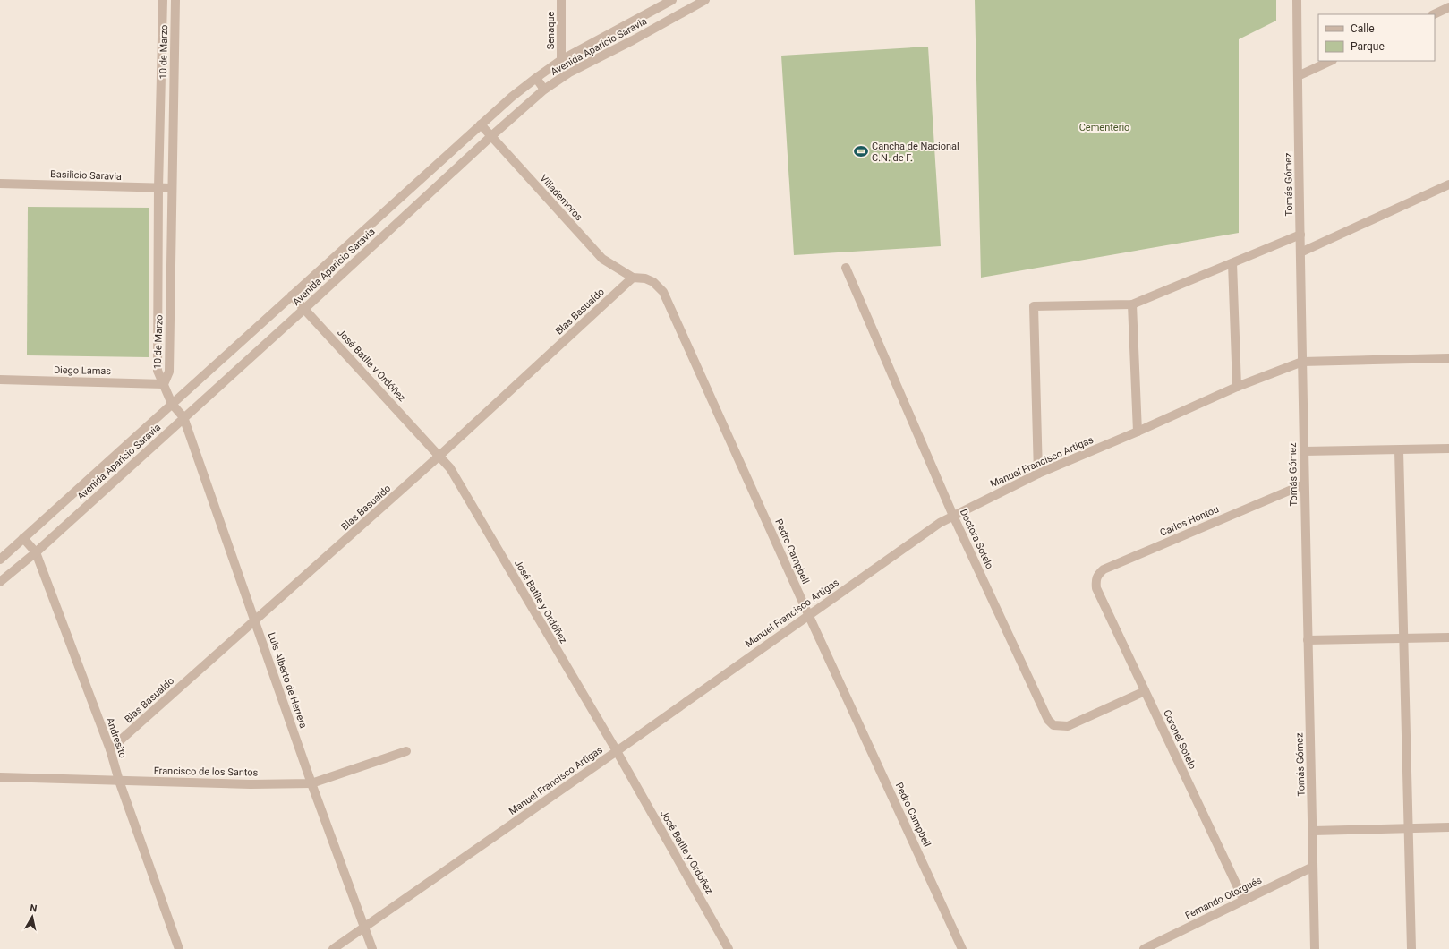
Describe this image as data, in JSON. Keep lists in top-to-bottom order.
{
  "streets": {
    "street": [
      "Senaque",
      "Avenida Aparicio Saravia",
      "10 de Marzo",
      "Basilicio Saravia",
      "Tomás Gómez",
      "Villademoros",
      "Blas Basualdo",
      "José Batlle y Ordóñez",
      "Diego Lamas",
      "Manuel Francisco Artigas",
      "Carlos Hontou",
      "Doctora Sotelo",
      "Pedro Campbell",
      "Luis Alberto de Herrera",
      "Andresito",
      "Coronel Sotelo",
      "Francisco de los Santos",
      "Fernando Otorgués"
    ]
  },
  "crossings": [
    ["Senaque", "Avenida Aparicio Saravia"],
    ["Avenida Aparicio Saravia", "Villademoros"],
    ["Avenida Aparicio Saravia", "José Batlle y Ordóñez"],
    ["Avenida Aparicio Saravia", "Luis Alberto de Herrera"],
    ["Avenida Aparicio Saravia", "Andresito"],
    ["10 de Marzo", "Basilicio Saravia"],
    ["10 de Marzo", "Diego Lamas"],
    ["Tomás Gómez", "Manuel Francisco Artigas"],
    ["Tomás Gómez", "Carlos Hontou"],
    ["Tomás Gómez", "Fernando Otorgués"],
    ["Villademoros", "Blas Basualdo"],
    ["Villademoros", "Pedro Campbell"],
    ["Blas Basualdo", "José Batlle y Ordóñez"],
    ["Blas Basualdo", "Pedro Campbell"],
    ["Blas Basualdo", "Luis Alberto de Herrera"],
    ["Blas Basualdo", "Andresito"],
    ["José Batlle y Ordóñez", "Manuel Francisco Artigas"],
    ["Manuel Francisco Artigas", "Doctora Sotelo"],
    ["Manuel Francisco Artigas", "Pedro Campbell"],
    ["Manuel Francisco Artigas", "Luis Alberto de Herrera"],
    ["Carlos Hontou", "Coronel Sotelo"],
    ["Doctora Sotelo", "Coronel Sotelo"],
    ["Luis Alberto de Herrera", "Francisco de los Santos"],
    ["Andresito", "Francisco de los Santos"],
    ["Coronel Sotelo", "Fernando Otorgués"]
  ],
  "parks": ["Cementerio"],
  "places": {
    "sports": ["Cancha de Nacional C.N. de F."]
  },
  "legend": ["Calle", "Parque"],
  "north": "top"
}
